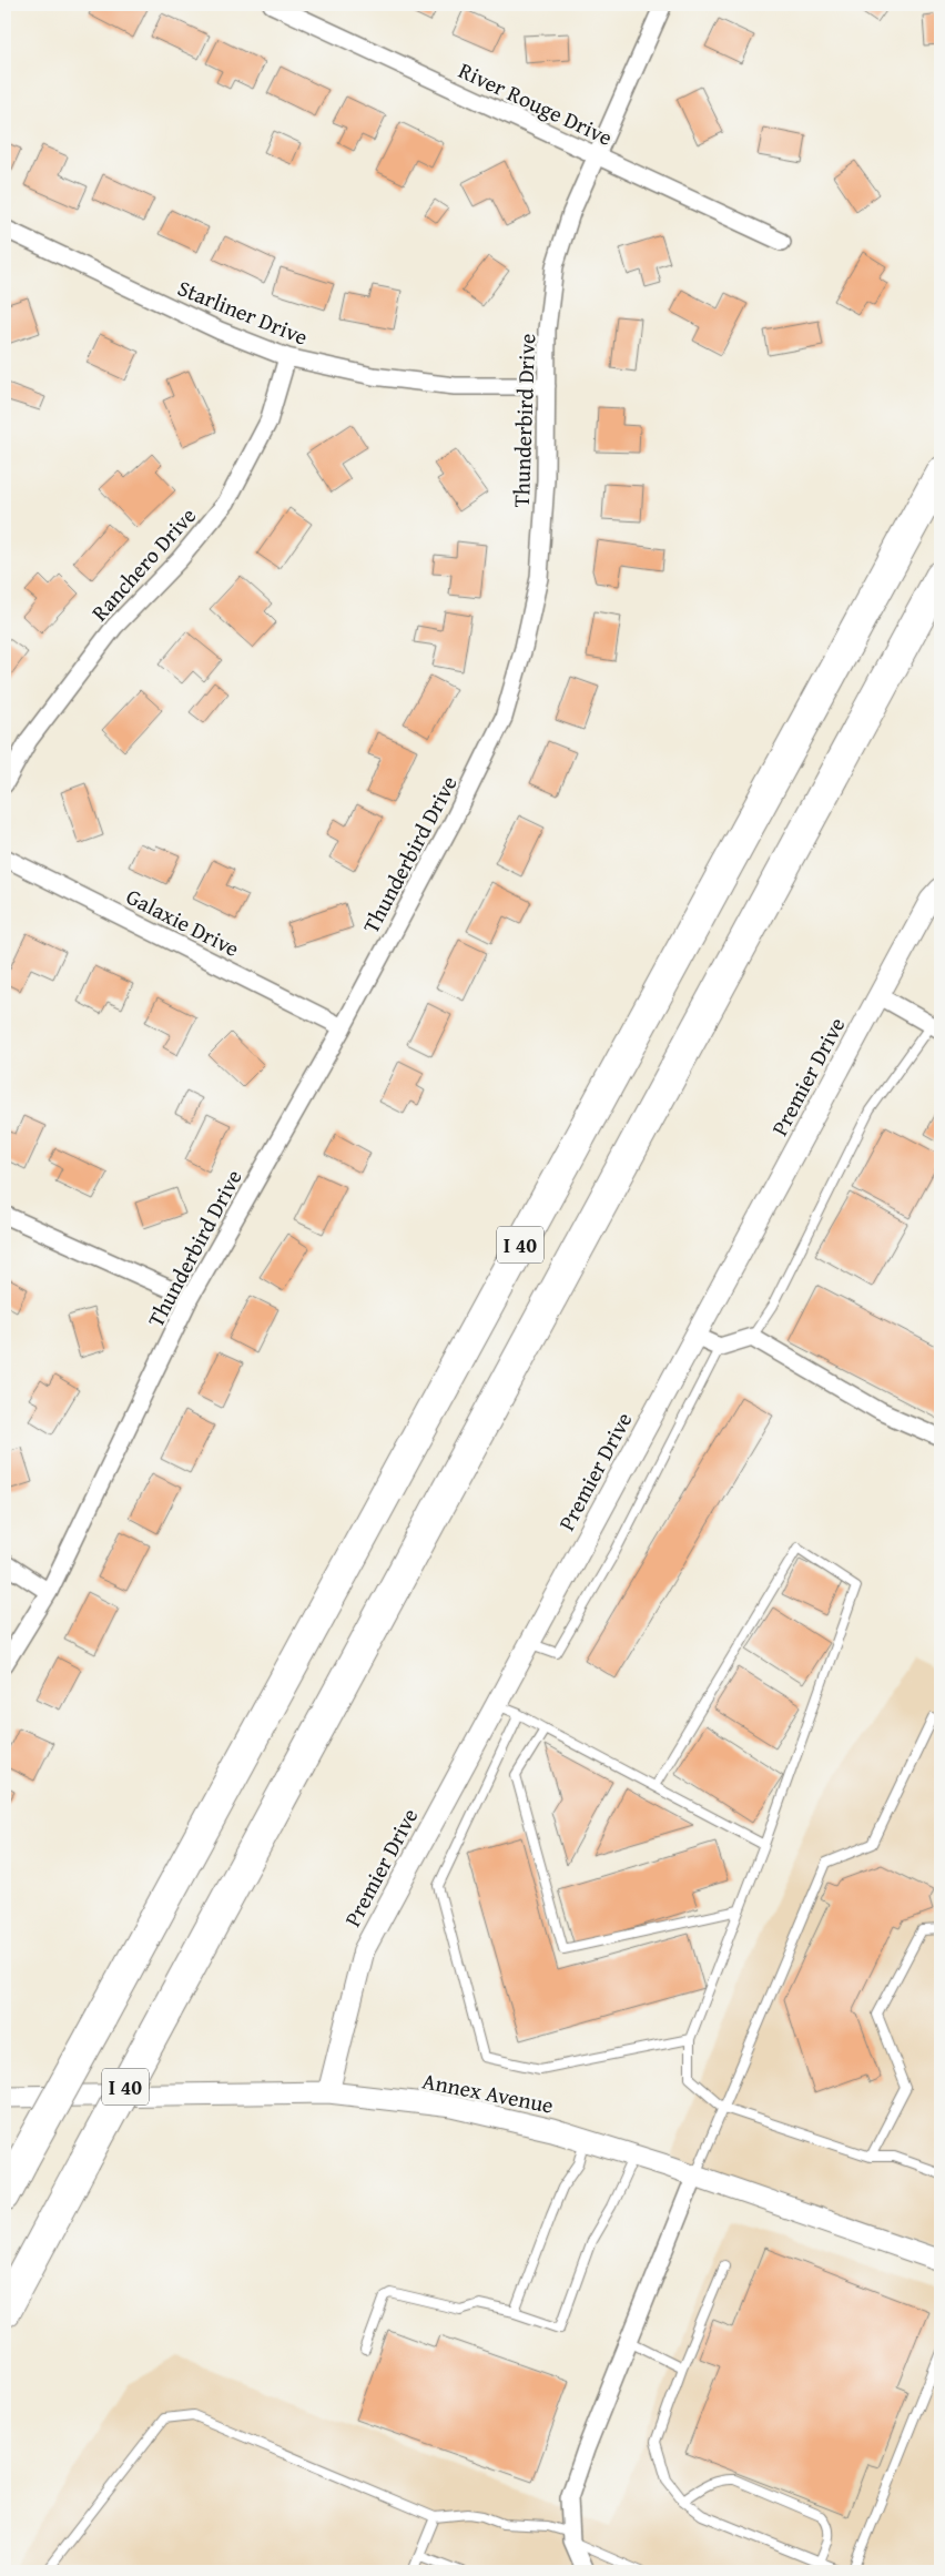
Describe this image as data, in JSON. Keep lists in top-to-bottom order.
{
  "streets": {
    "highway": ["I 40"],
    "street": [
      "River Rouge Drive",
      "Starliner Drive",
      "Thunderbird Drive",
      "Ranchero Drive",
      "Galaxie Drive",
      "Premier Drive",
      "Annex Avenue"
    ]
  },
  "crossings": [
    ["River Rouge Drive", "Thunderbird Drive"],
    ["Starliner Drive", "Thunderbird Drive"],
    ["Starliner Drive", "Ranchero Drive"],
    ["Thunderbird Drive", "Galaxie Drive"],
    ["Premier Drive", "Annex Avenue"]
  ]
}
